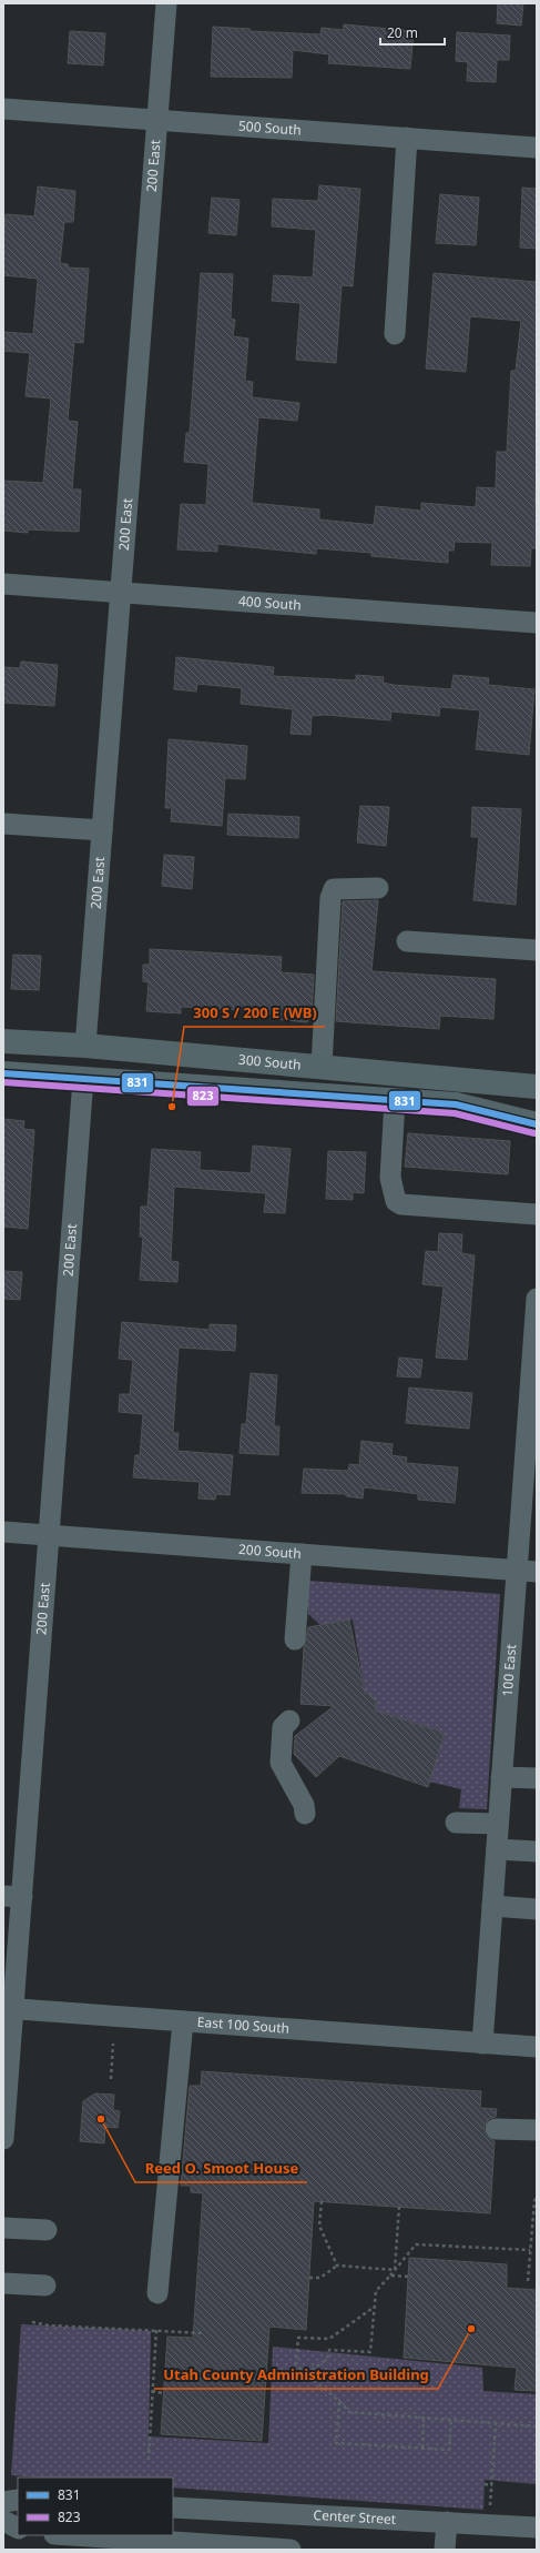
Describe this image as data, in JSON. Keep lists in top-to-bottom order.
{
  "streets": {
    "main road": ["300 South"],
    "street": [
      "500 South",
      "200 East",
      "400 South",
      "200 South",
      "100 East",
      "East 100 South",
      "Center Street"
    ]
  },
  "crossings": [
    ["500 South", "200 East"],
    ["200 East", "400 South"],
    ["200 East", "300 South"],
    ["200 East", "200 South"],
    ["200 East", "East 100 South"],
    ["200 South", "100 East"],
    ["100 East", "East 100 South"]
  ],
  "places": ["300 S / 200 E (WB)", "Reed O. Smoot House", "Utah County Administration Building"],
  "lines": ["transit line 831", "transit line 823"],
  "legend": ["831", "823"],
  "scale_bar": "20 m"
}
